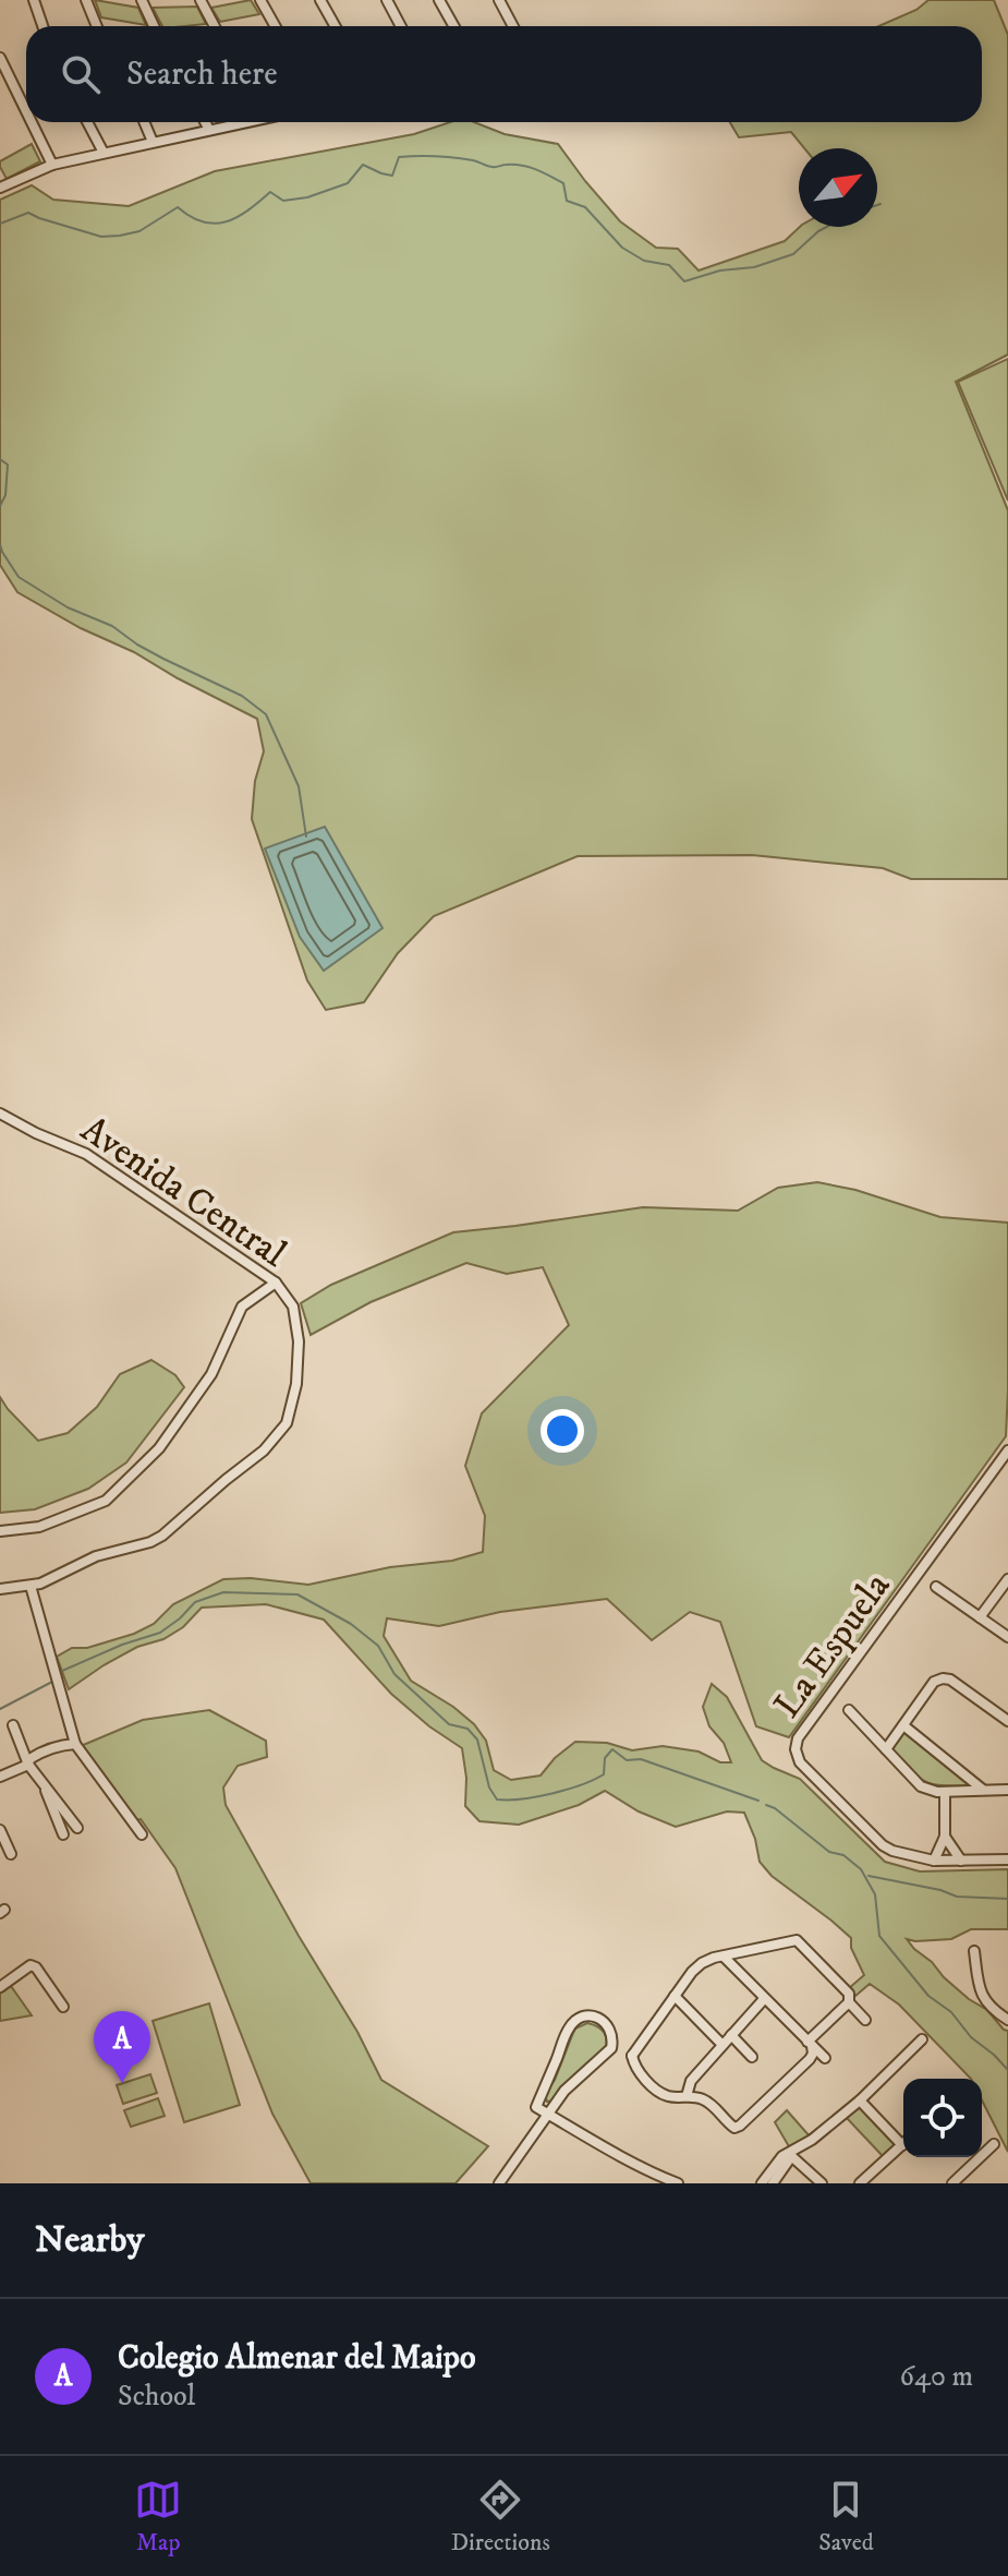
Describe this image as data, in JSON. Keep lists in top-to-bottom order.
{
  "streets": {
    "street": ["Avenida Central", "La Espuela"]
  },
  "north": "top right",
  "page": {
    "search": "Search here",
    "pins": "A",
    "heading": "Nearby",
    "list": [
      {
        "mark": "A",
        "name": "Colegio Almenar del Maipo",
        "note": "School",
        "value": "640 m"
      }
    ],
    "nav": ["Map", "Directions", "Saved"]
  }
}
